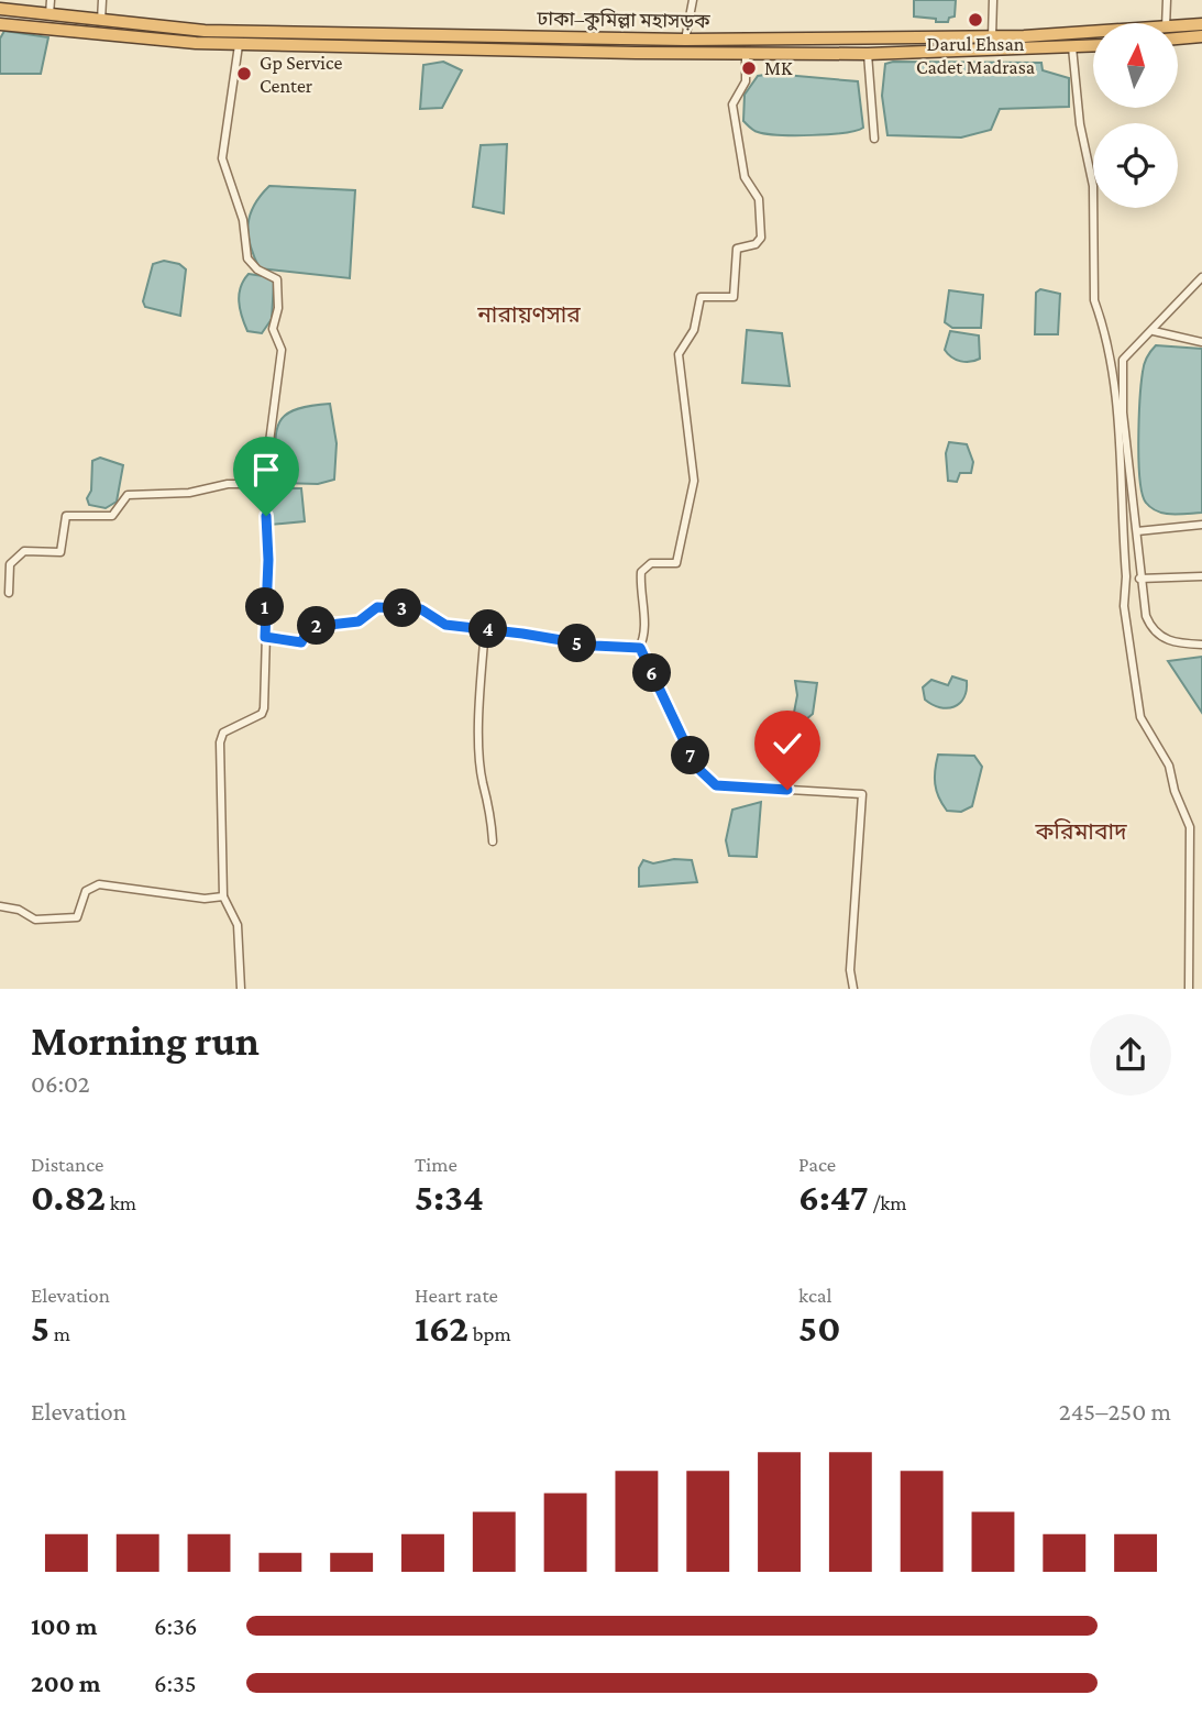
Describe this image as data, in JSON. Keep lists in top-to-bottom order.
{
  "streets": {
    "highway": ["ঢাকা–কুমিল্লা মহাসড়ক"]
  },
  "districts": ["নারায়ণসার", "করিমাবাদ"],
  "places": ["Darul Ehsan Cadet Madrasa", "MK", "Gp Service Center"],
  "north": "top",
  "page": {
    "pins": [
      "1",
      "3",
      "2",
      "4",
      "5",
      "6",
      "7"
    ],
    "heading": ["Morning run", "06:02"],
    "stats": [
      ["Distance", "0.82 km"],
      ["Time", "5:34"],
      ["Pace", "6:47 /km"],
      ["Elevation", "5 m"],
      ["Heart rate", "162 bpm"],
      ["kcal", "50"]
    ],
    "chart": ["Elevation", "245–250 m"],
    "list": [
      {
        "name": "100 m",
        "note": "6:36"
      },
      {
        "name": "200 m",
        "note": "6:35"
      }
    ]
  }
}
